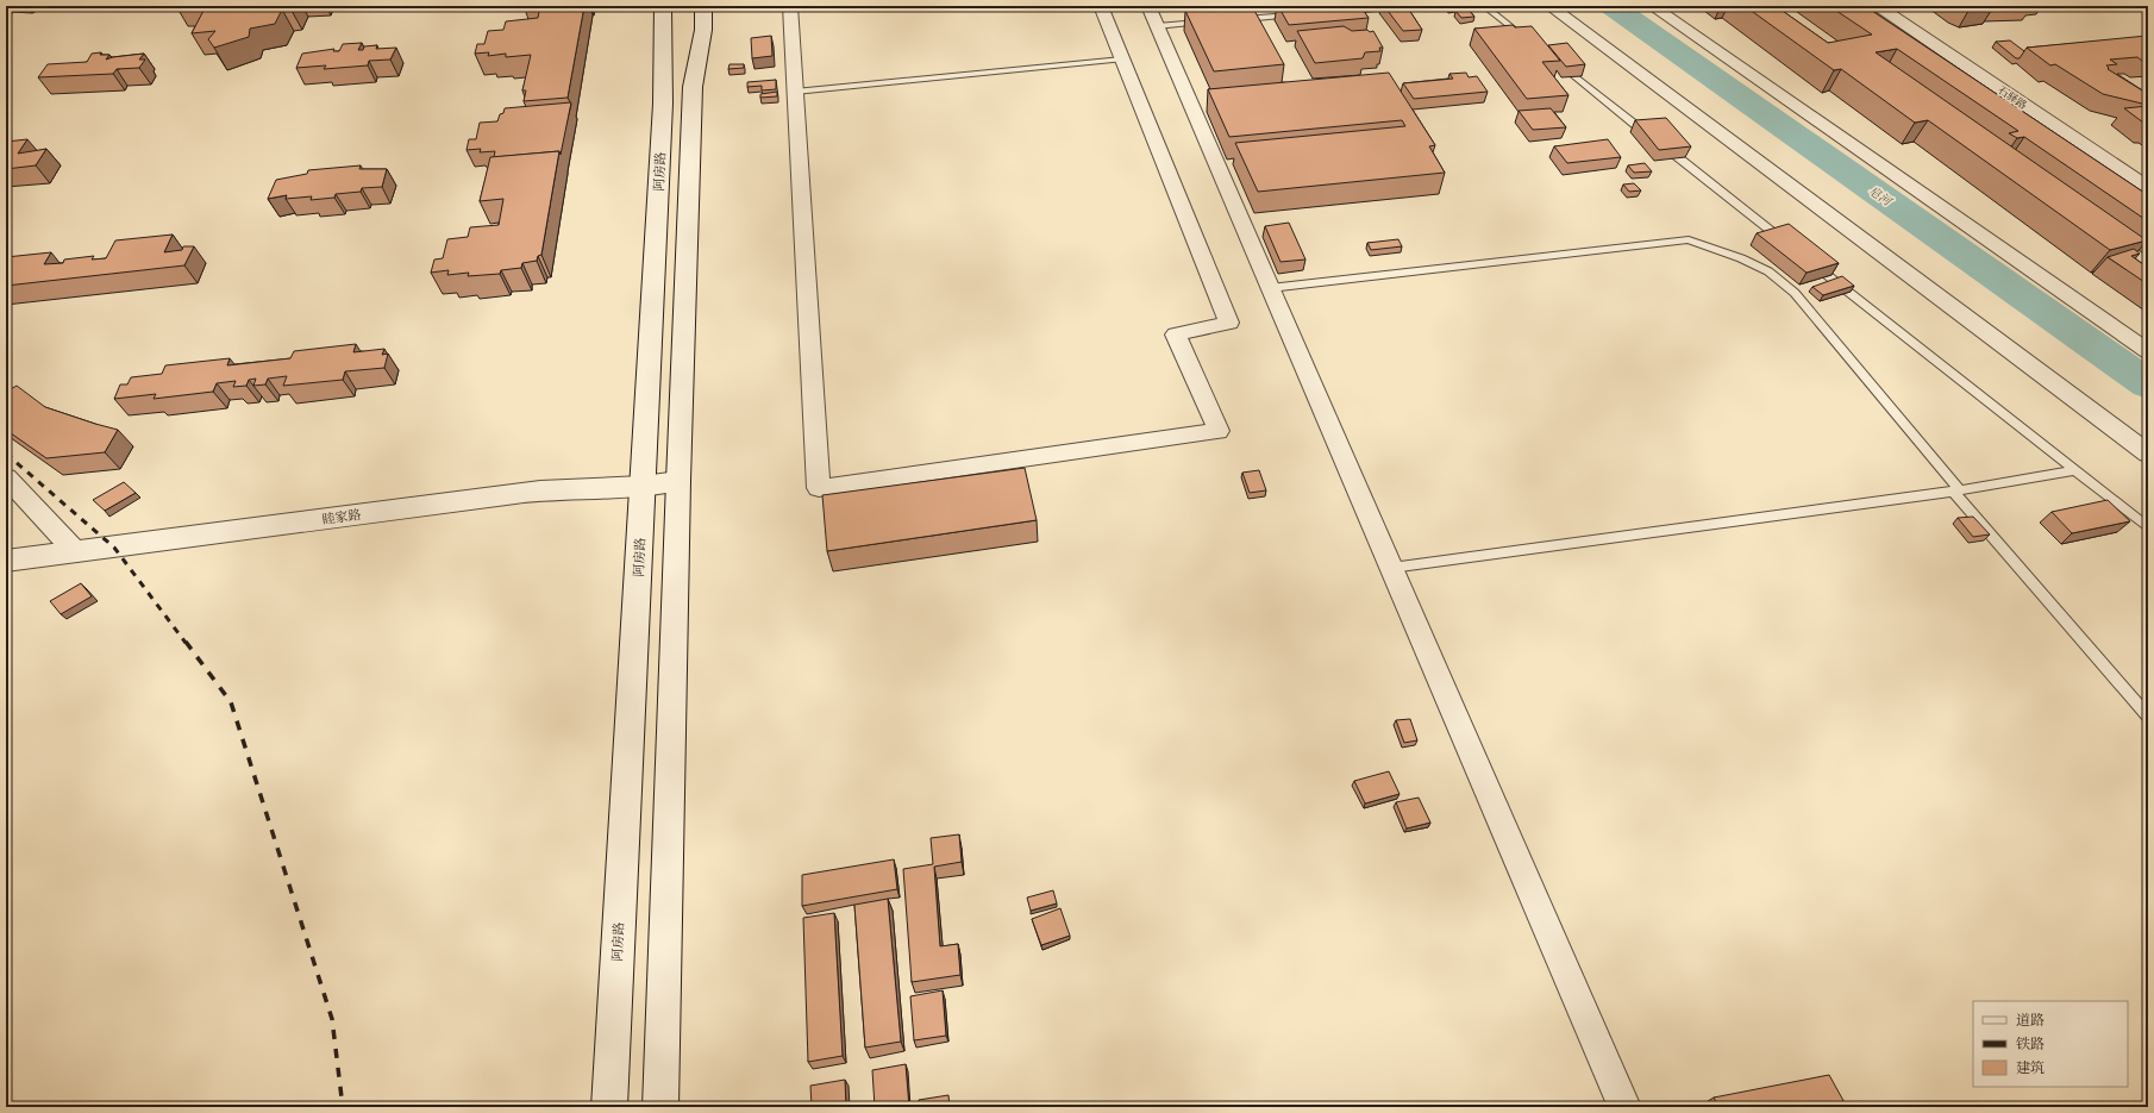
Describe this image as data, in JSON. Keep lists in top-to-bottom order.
{
  "streets": {
    "main road": ["石驿路", "阿房路", "睦家路"]
  },
  "crossings": [
    ["阿房路", "睦家路"]
  ],
  "water": ["皂河"],
  "legend": ["道路", "铁路", "建筑"]
}
